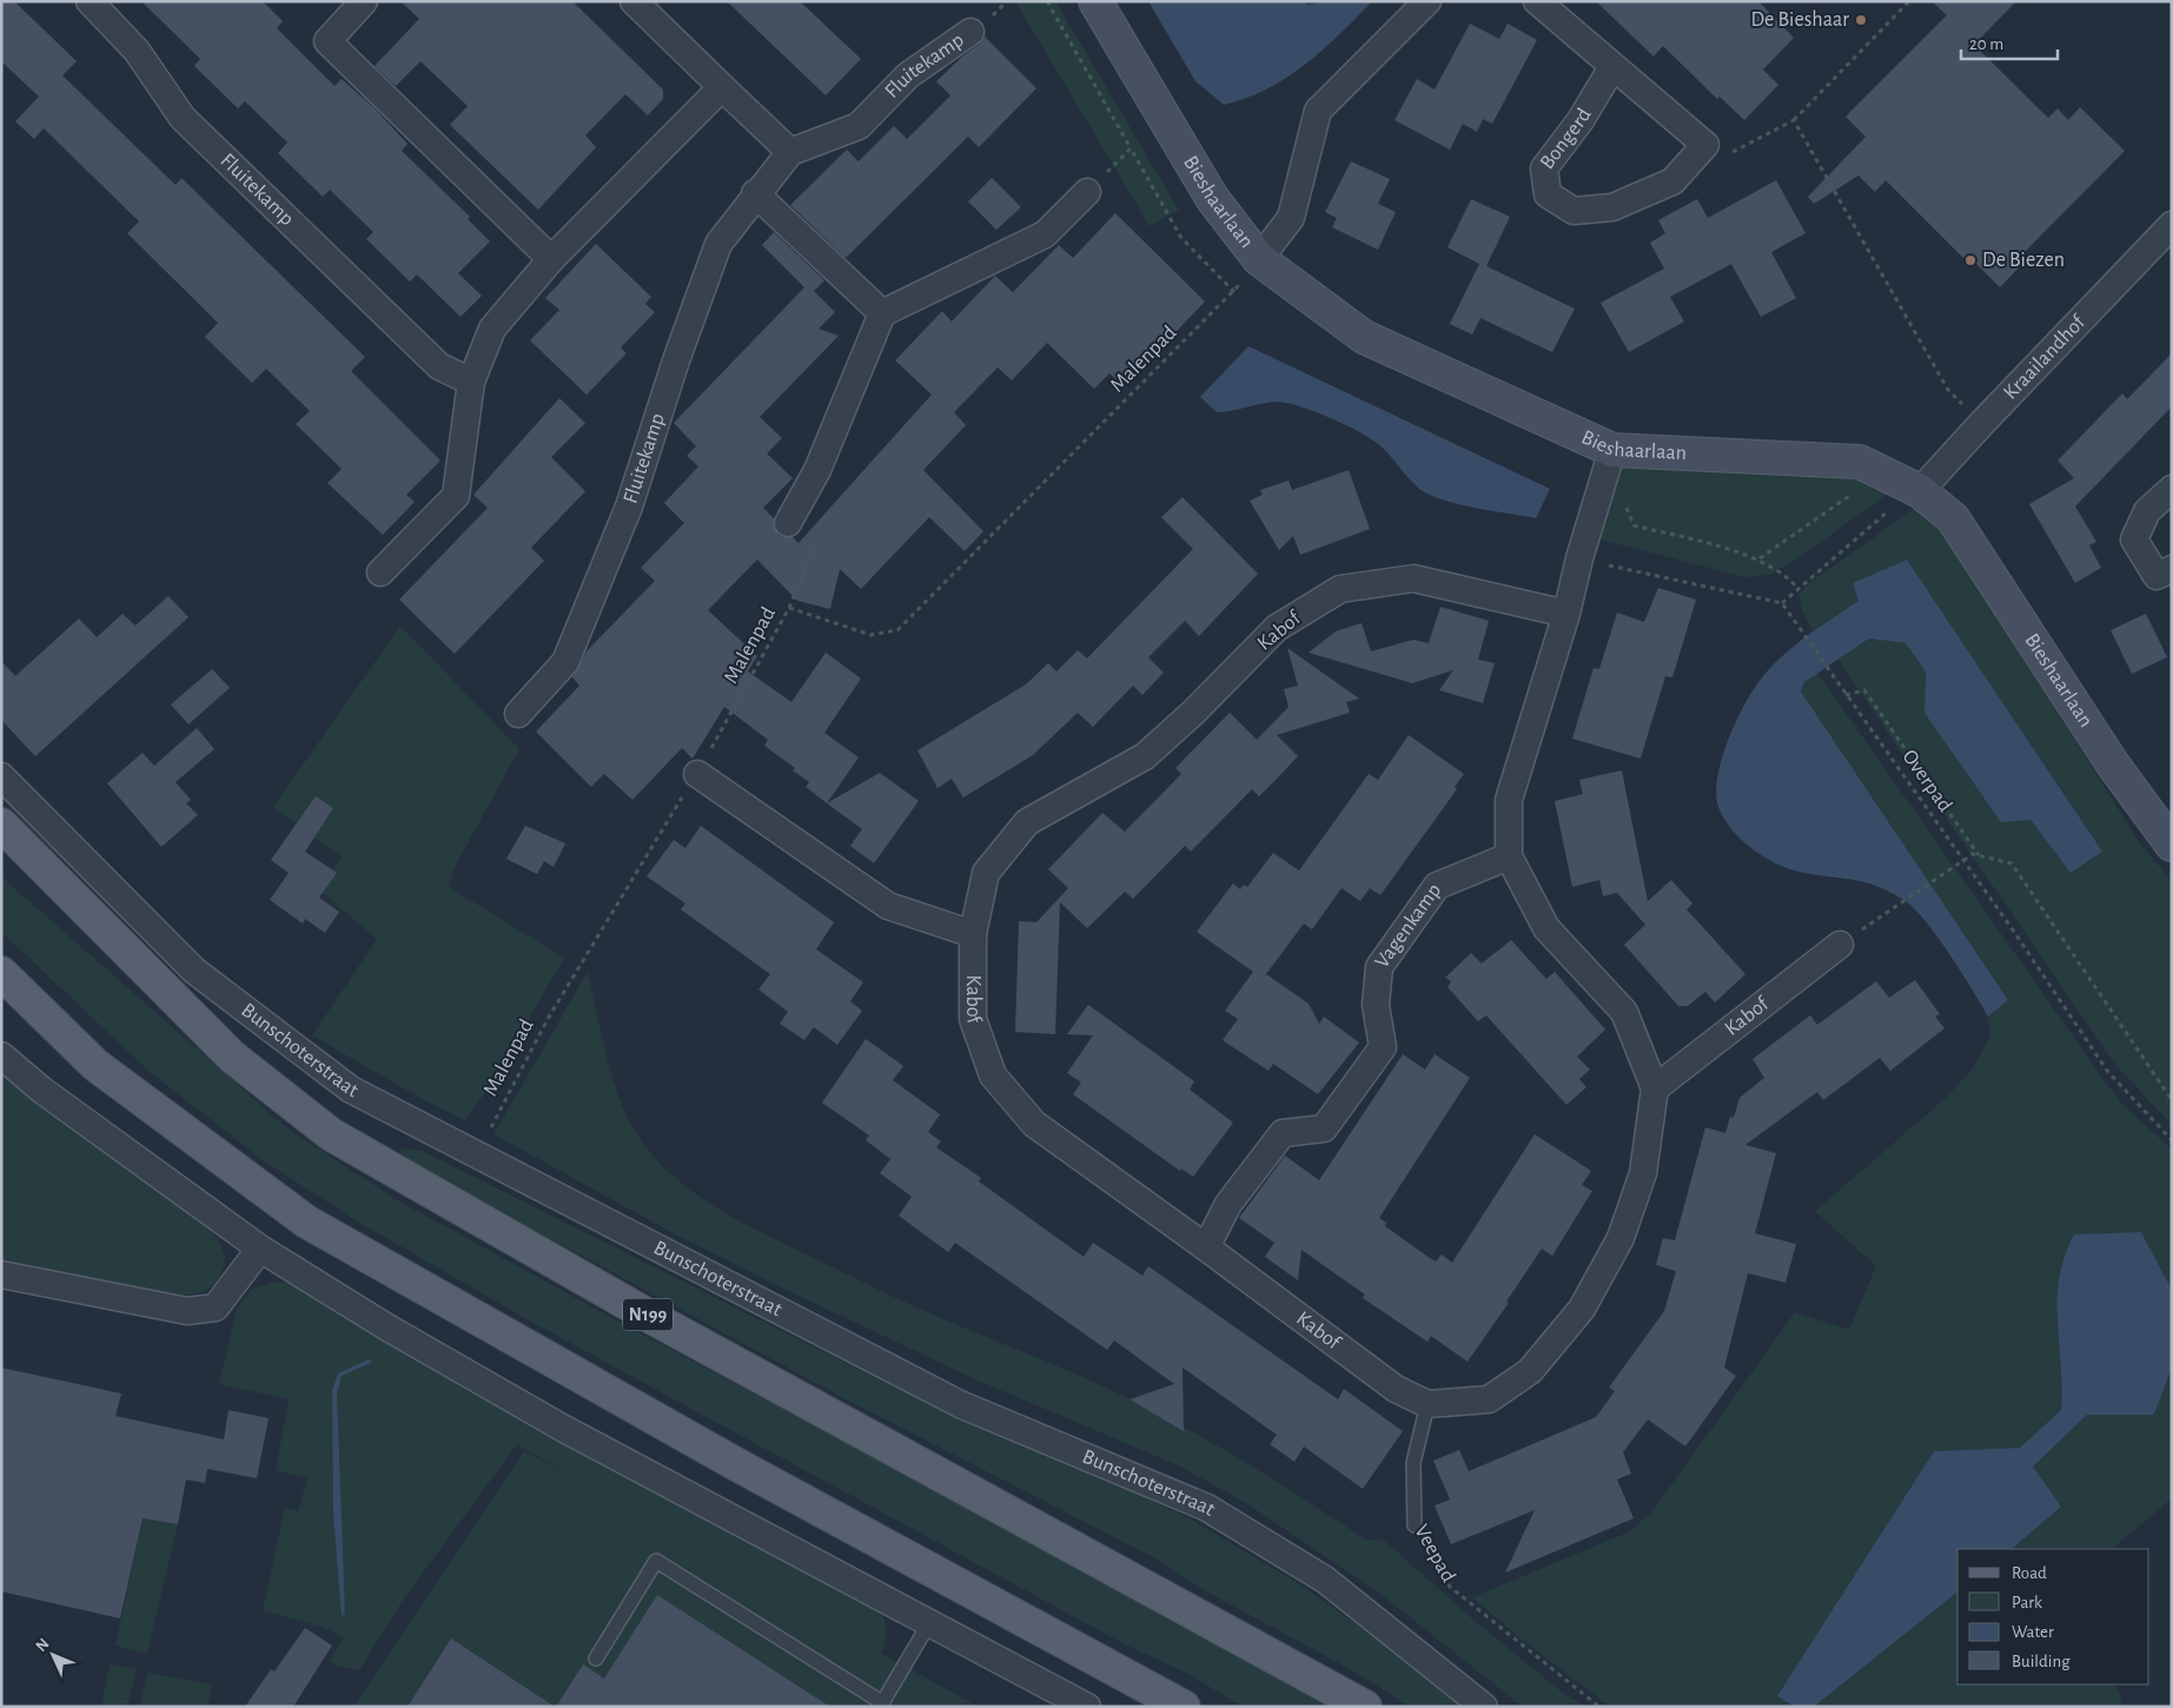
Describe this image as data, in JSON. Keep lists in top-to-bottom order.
{
  "streets": {
    "main road": ["Bunschoterstraat", "N199"],
    "street": [
      "Fluitekamp",
      "Bongerd",
      "Bieshaarlaan",
      "Kraailandhof",
      "Kabof",
      "Vagenkamp"
    ],
    "lane": ["Veepad"],
    "path": ["Malenpad", "Overpad"]
  },
  "crossings": [
    ["Bieshaarlaan", "Kraailandhof"],
    ["Bieshaarlaan", "Malenpad"],
    ["Malenpad", "Bunschoterstraat"],
    ["Kabof", "Vagenkamp"],
    ["Kabof", "Veepad"]
  ],
  "places": ["De Bieshaar", "De Biezen"],
  "legend": [
    "Road",
    "Park",
    "Water",
    "Building"
  ],
  "scale_bar": "20 m",
  "north": "top left"
}
